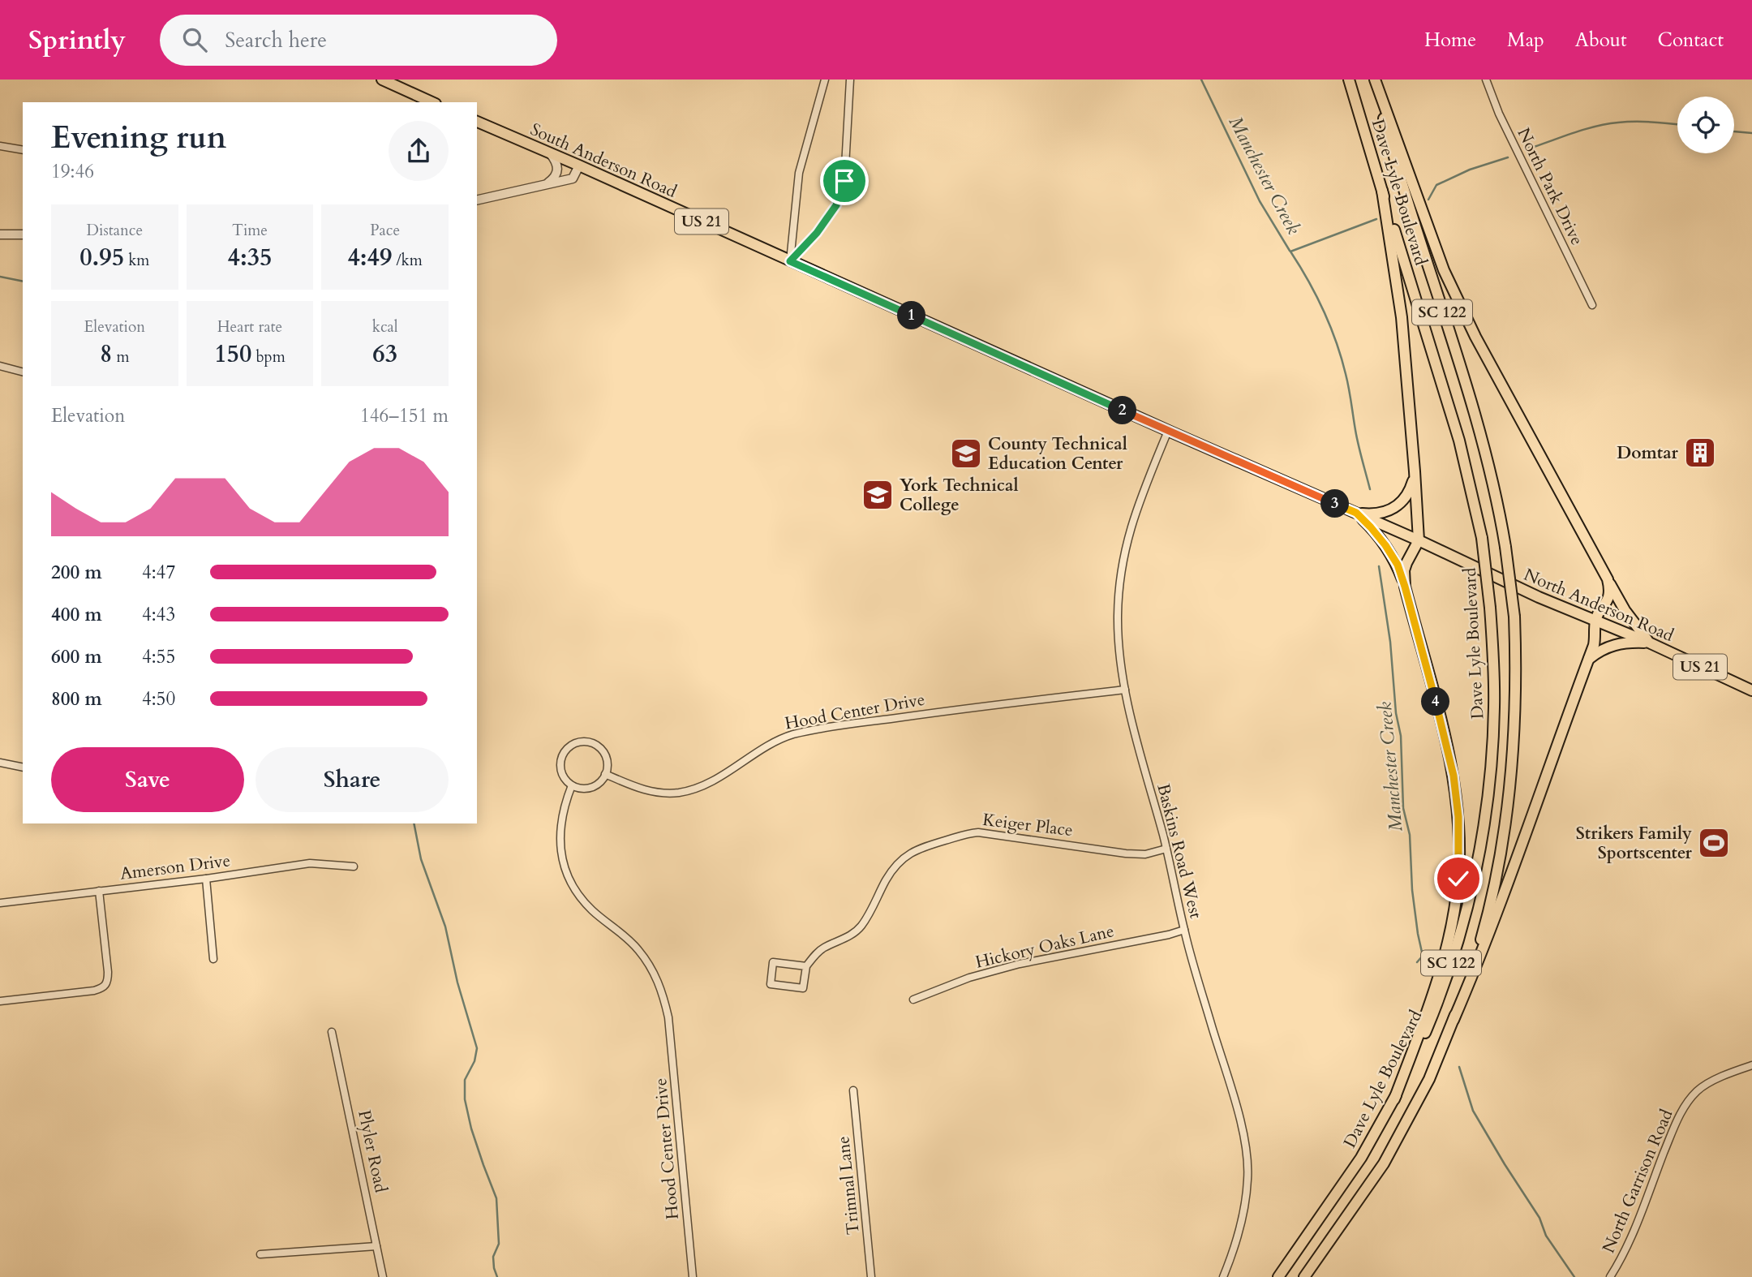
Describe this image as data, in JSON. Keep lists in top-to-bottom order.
{
  "streets": {
    "main road": [
      "South Anderson Road",
      "Dave Lyle Boulevard",
      "US 21",
      "SC 122",
      "North Anderson Road"
    ],
    "street": [
      "North Park Drive",
      "Hood Center Drive",
      "Keiger Place",
      "Baskins Road West",
      "Amerson Drive",
      "Hickory Oaks Lane",
      "Plyler Road",
      "North Garrison Road",
      "Trimnal Lane"
    ]
  },
  "crossings": [
    ["South Anderson Road", "North Anderson Road"],
    ["South Anderson Road", "Baskins Road West"],
    ["Hood Center Drive", "Baskins Road West"],
    ["Keiger Place", "Baskins Road West"],
    ["Baskins Road West", "Hickory Oaks Lane"]
  ],
  "water": ["Manchester Creek"],
  "places": {
    "building": ["Domtar"],
    "school or university": ["County Technical Education Center", "York Technical College"],
    "sports": ["Strikers Family Sportscenter"]
  },
  "page": {
    "header": "Sprintly",
    "search": "Search here",
    "nav": [
      "Home",
      "Map",
      "About",
      "Contact"
    ],
    "heading": ["Evening run", "19:46"],
    "stats": [
      ["Distance", "0.95 km"],
      ["Time", "4:35"],
      ["Pace", "4:49 /km"],
      ["Elevation", "8 m"],
      ["Heart rate", "150 bpm"],
      ["kcal", "63"]
    ],
    "pins": [
      "1",
      "2",
      "3",
      "4"
    ],
    "chart": ["Elevation", "146–151 m"],
    "list": [
      {
        "name": "200 m",
        "note": "4:47"
      },
      {
        "name": "400 m",
        "note": "4:43"
      },
      {
        "name": "600 m",
        "note": "4:55"
      },
      {
        "name": "800 m",
        "note": "4:50"
      }
    ],
    "buttons": ["Save", "Share"]
  }
}
